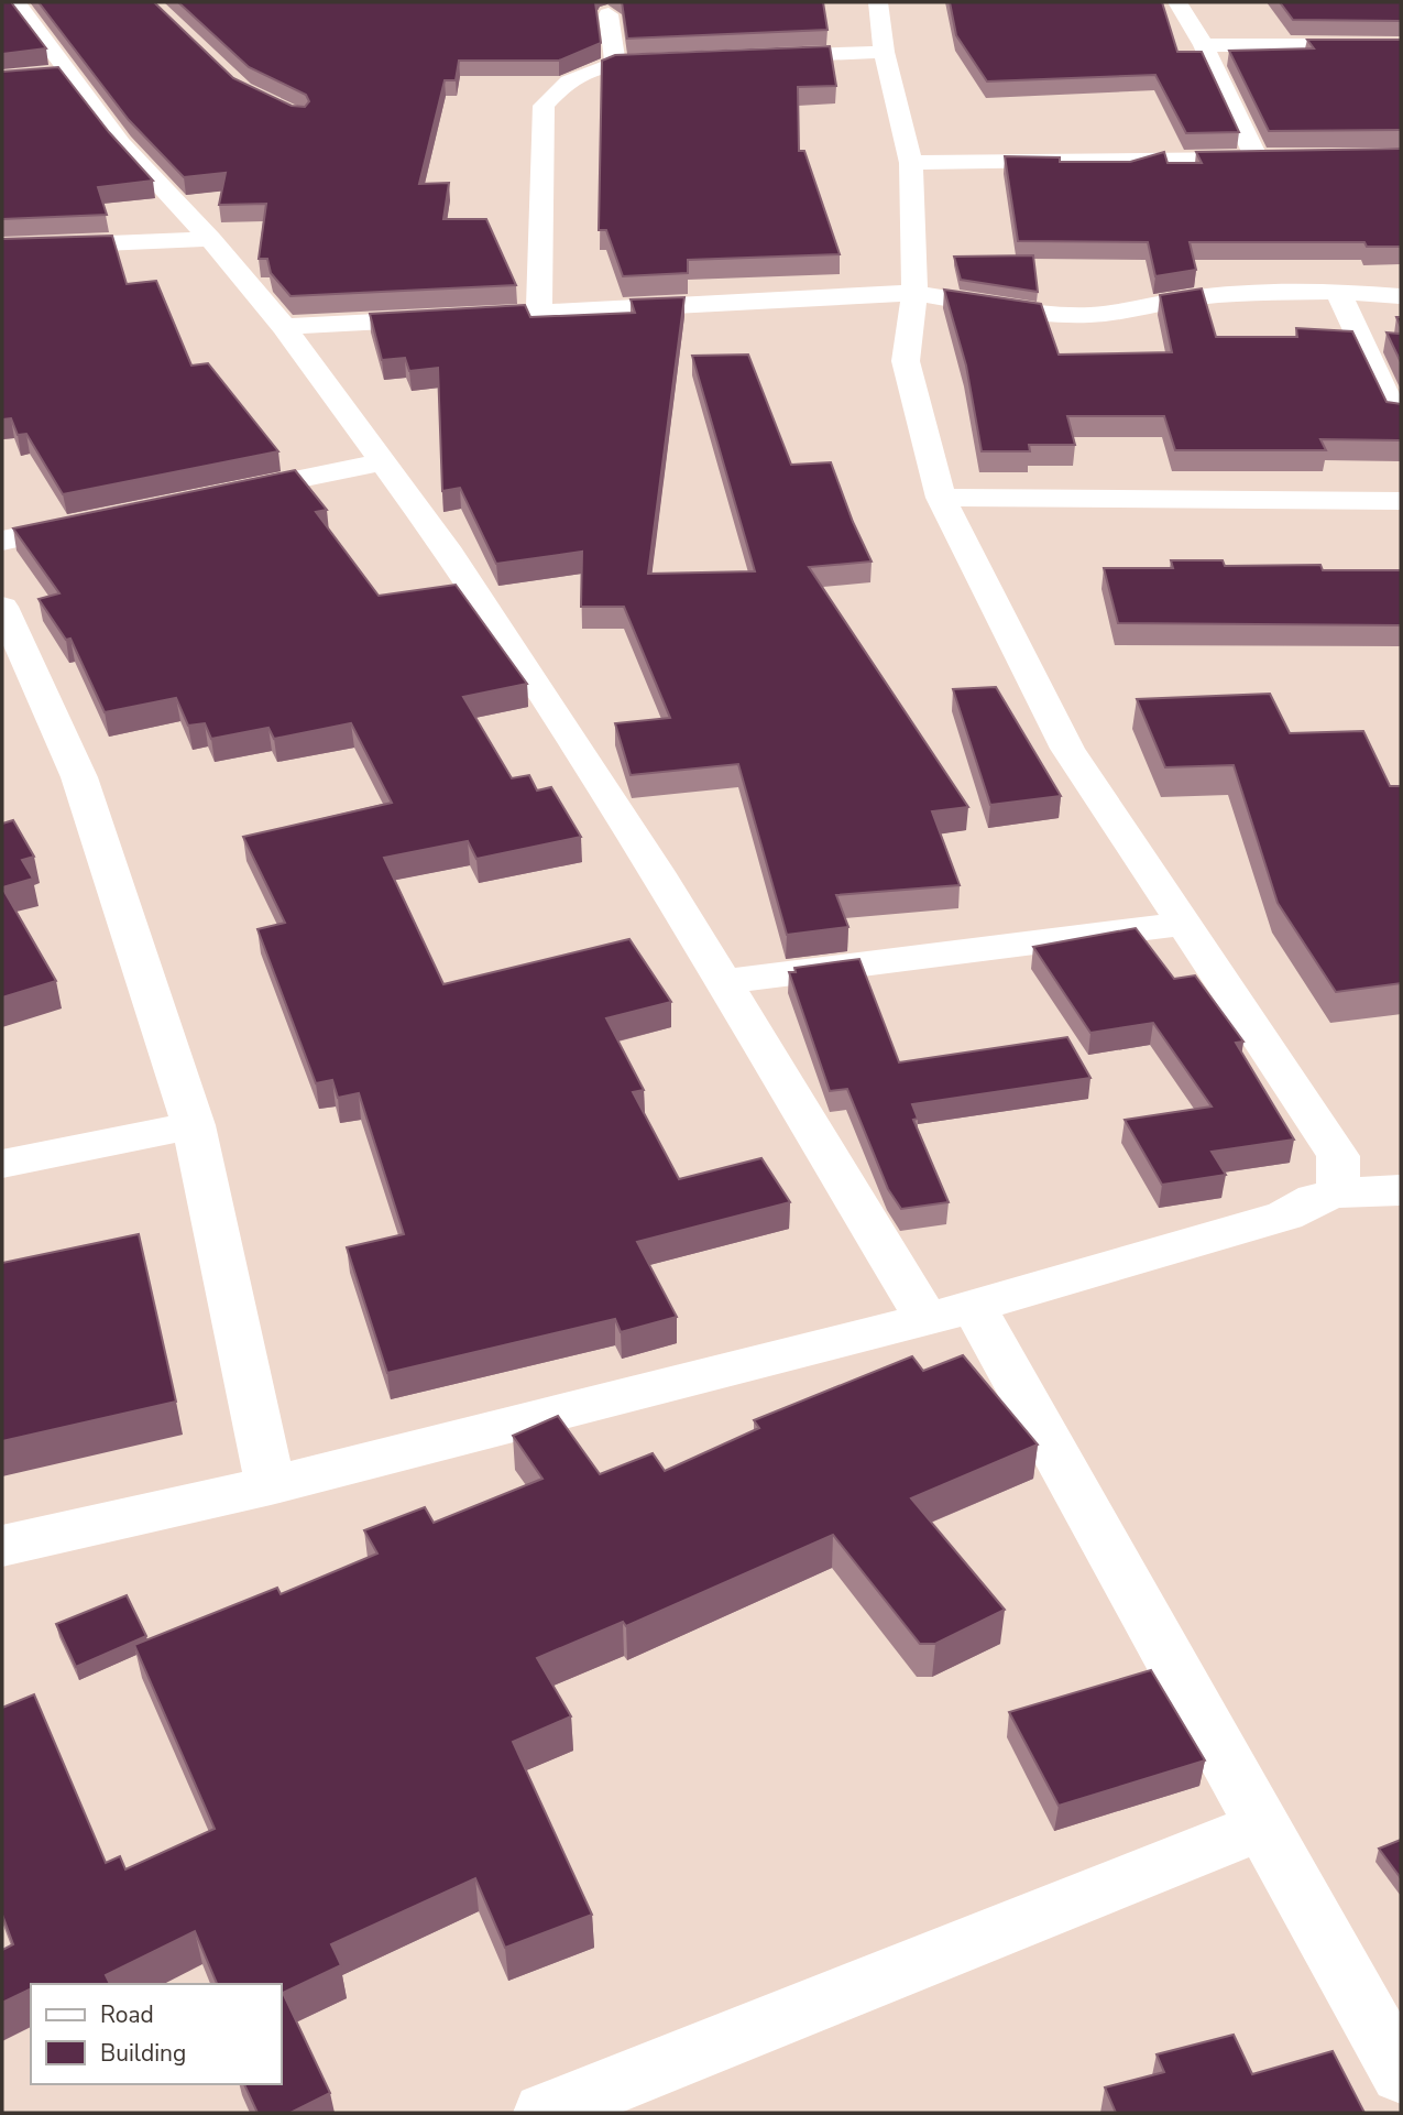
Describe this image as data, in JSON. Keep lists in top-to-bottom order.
{
  "legend": ["Road", "Building"]
}
